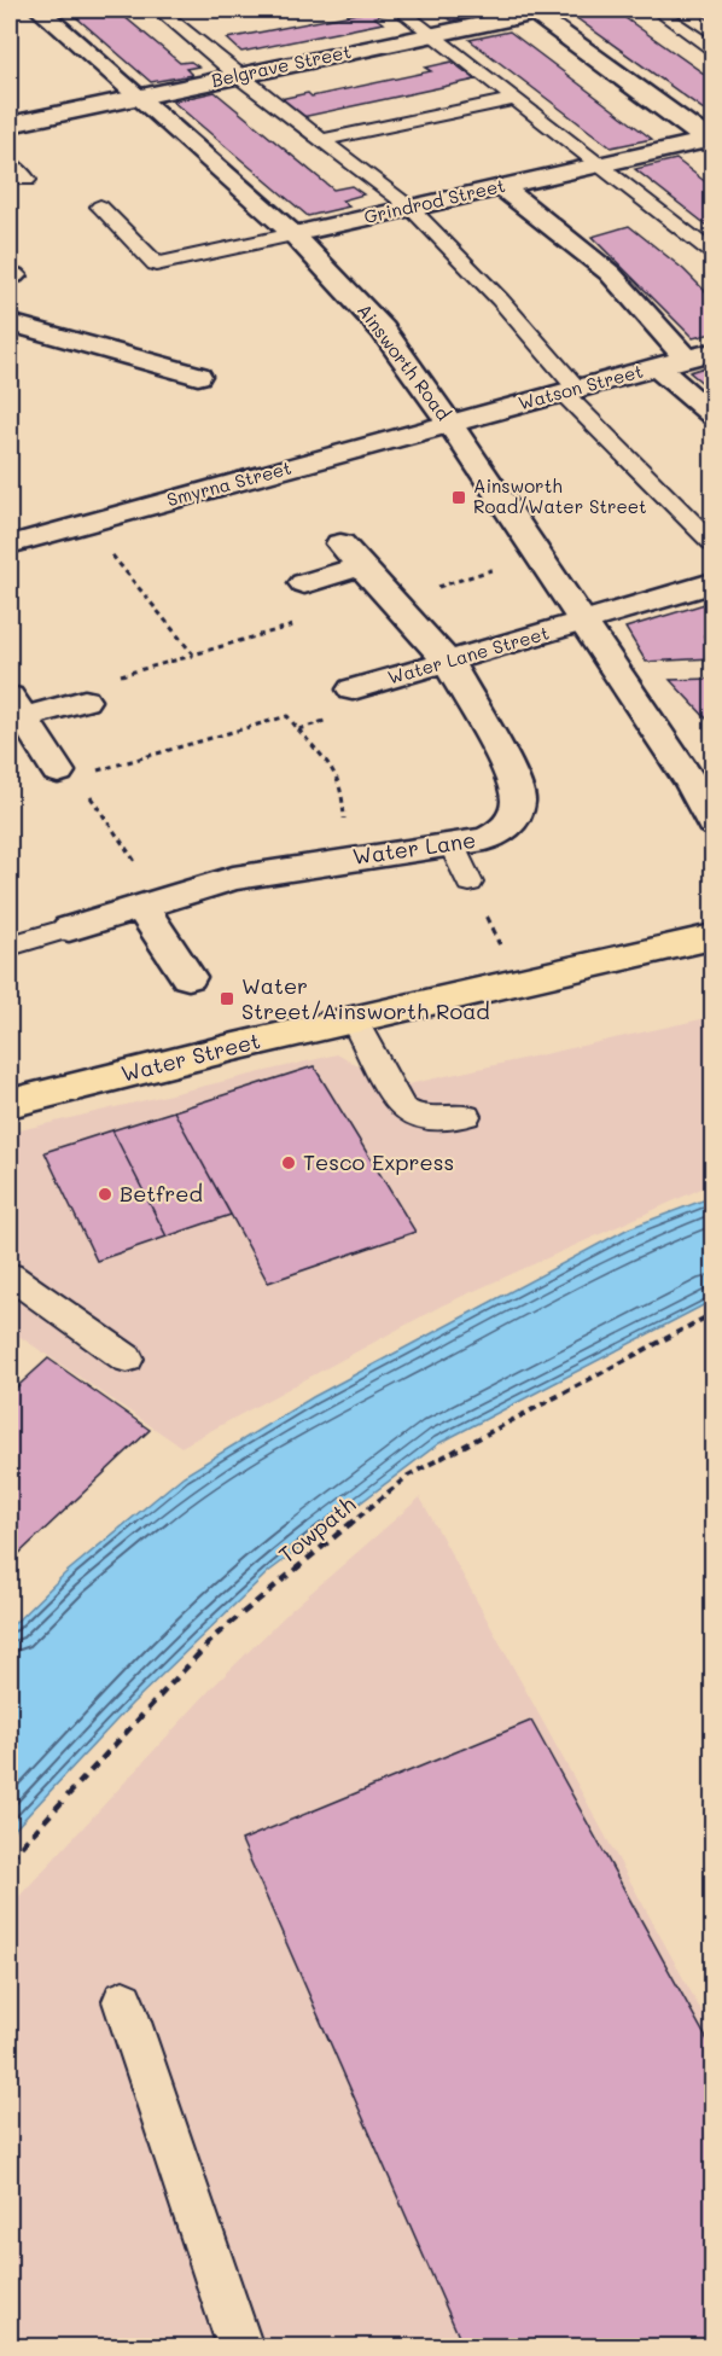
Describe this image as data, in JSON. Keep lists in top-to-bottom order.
{
  "streets": {
    "main road": ["Water Street"],
    "street": [
      "Belgrave Street",
      "Grindrod Street",
      "Ainsworth Road",
      "Watson Street",
      "Smyrna Street",
      "Water Lane Street",
      "Water Lane"
    ],
    "path": ["Towpath"]
  },
  "crossings": [
    ["Belgrave Street", "Ainsworth Road"],
    ["Grindrod Street", "Ainsworth Road"],
    ["Ainsworth Road", "Watson Street"],
    ["Ainsworth Road", "Smyrna Street"],
    ["Ainsworth Road", "Water Lane Street"],
    ["Watson Street", "Smyrna Street"],
    ["Water Lane Street", "Water Lane"]
  ],
  "places": {
    "transit": ["Ainsworth Road/Water Street", "Water Street/Ainsworth Road"],
    "other": ["Tesco Express", "Betfred"]
  }
}
